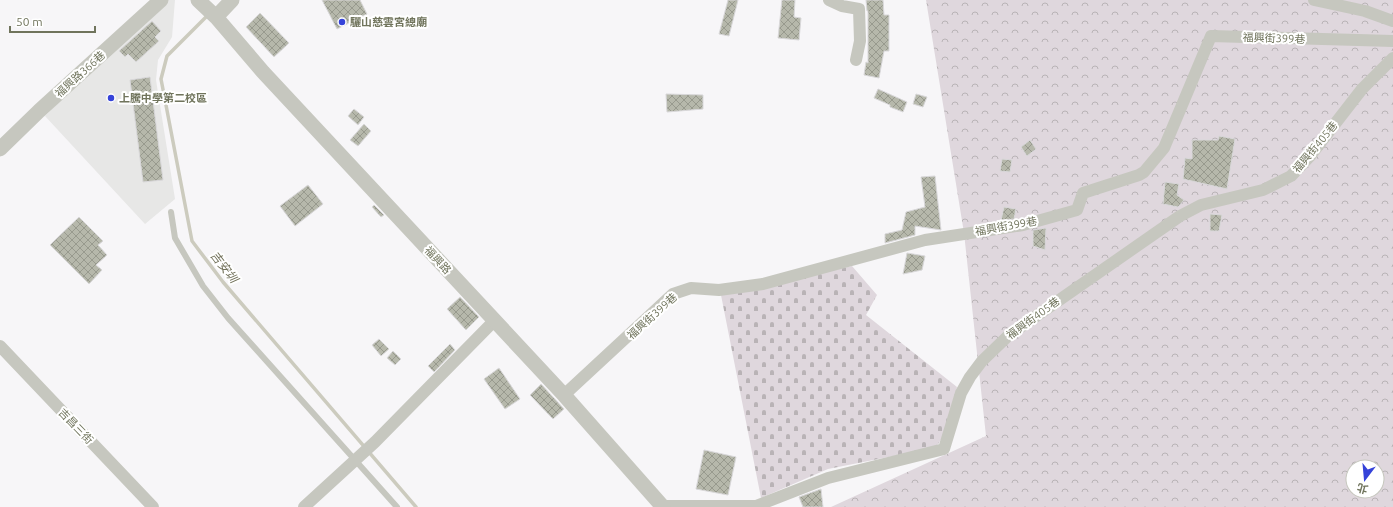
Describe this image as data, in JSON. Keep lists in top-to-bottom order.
{
  "streets": {
    "street": [
      "福興街399巷",
      "福興路366巷",
      "福興街405巷",
      "福興路",
      "吉昌三街"
    ]
  },
  "crossings": [
    ["福興街399巷", "福興路"],
    ["福興街405巷", "福興路"]
  ],
  "water": ["吉安圳"],
  "places": ["驪山慈雲宮總廟", "上騰中學第二校區"],
  "scale_bar": "50 m",
  "north": "bottom"
}
